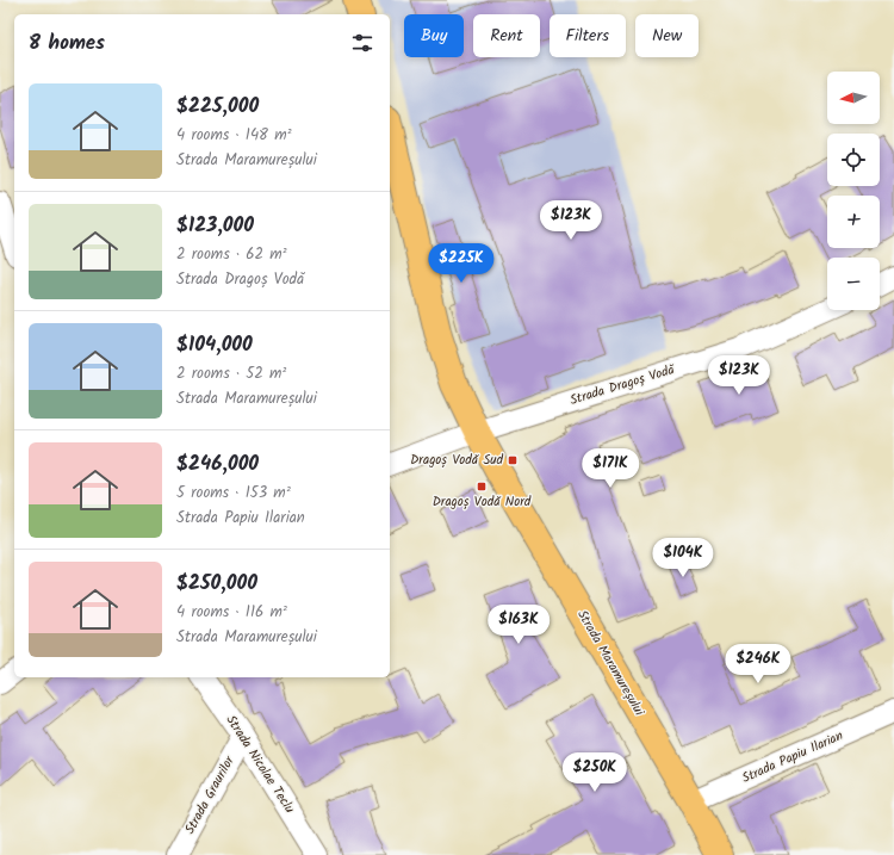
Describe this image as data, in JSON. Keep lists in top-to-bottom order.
{
  "streets": {
    "main road": ["Strada Maramureșului"],
    "street": [
      "Strada Dragoș Vodă",
      "Strada Papiu Ilarian",
      "Strada Nicolae Teclu",
      "Strada Graurilor"
    ]
  },
  "crossings": [
    ["Strada Dragoș Vodă", "Strada Maramureșului"],
    ["Strada Maramureșului", "Strada Papiu Ilarian"],
    ["Strada Nicolae Teclu", "Strada Graurilor"]
  ],
  "places": {
    "transit": ["Dragoș Vodă Sud", "Dragoș Vodă Nord"]
  },
  "north": "left",
  "page": {
    "chip": [
      "Buy",
      "Rent",
      "Filters",
      "New"
    ],
    "heading": "8 homes",
    "map_buttons": ["+", "−"],
    "list": [
      {
        "name": "$225,000",
        "note": "4 rooms · 148 m² · Strada Maramureșului"
      },
      {
        "name": "$123,000",
        "note": "2 rooms · 62 m² · Strada Dragoș Vodă"
      },
      {
        "name": "$104,000",
        "note": "2 rooms · 52 m² · Strada Maramureșului"
      },
      {
        "name": "$246,000",
        "note": "5 rooms · 153 m² · Strada Papiu Ilarian"
      },
      {
        "name": "$250,000",
        "note": "4 rooms · 116 m² · Strada Maramureșului"
      }
    ],
    "price": [
      "$123K",
      "$225K",
      "$123K",
      "$171K",
      "$104K",
      "$163K",
      "$246K",
      "$250K"
    ]
  }
}
